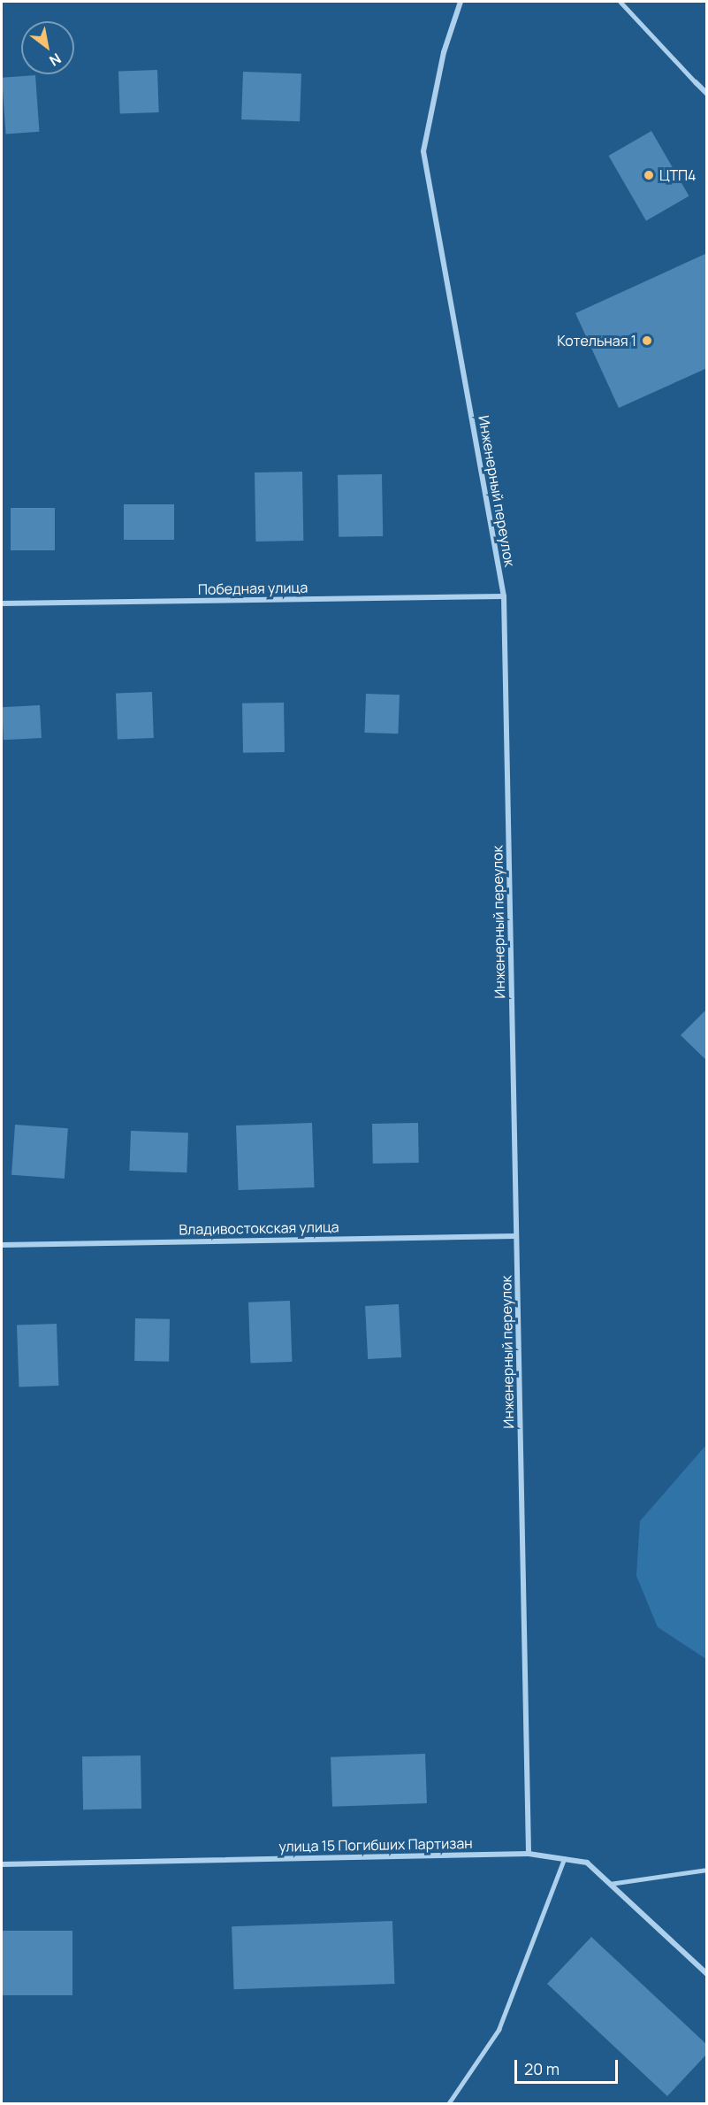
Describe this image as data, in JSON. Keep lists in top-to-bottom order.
{
  "streets": {
    "street": [
      "Инженерный переулок",
      "Победная улица",
      "Владивостокская улица",
      "улица 15 Погибших Партизан"
    ]
  },
  "crossings": [
    ["Инженерный переулок", "Победная улица"],
    ["Инженерный переулок", "Владивостокская улица"],
    ["Инженерный переулок", "улица 15 Погибших Партизан"]
  ],
  "places": ["ЦТП4", "Котельная 1"],
  "scale_bar": "20 m",
  "north": "bottom right"
}
